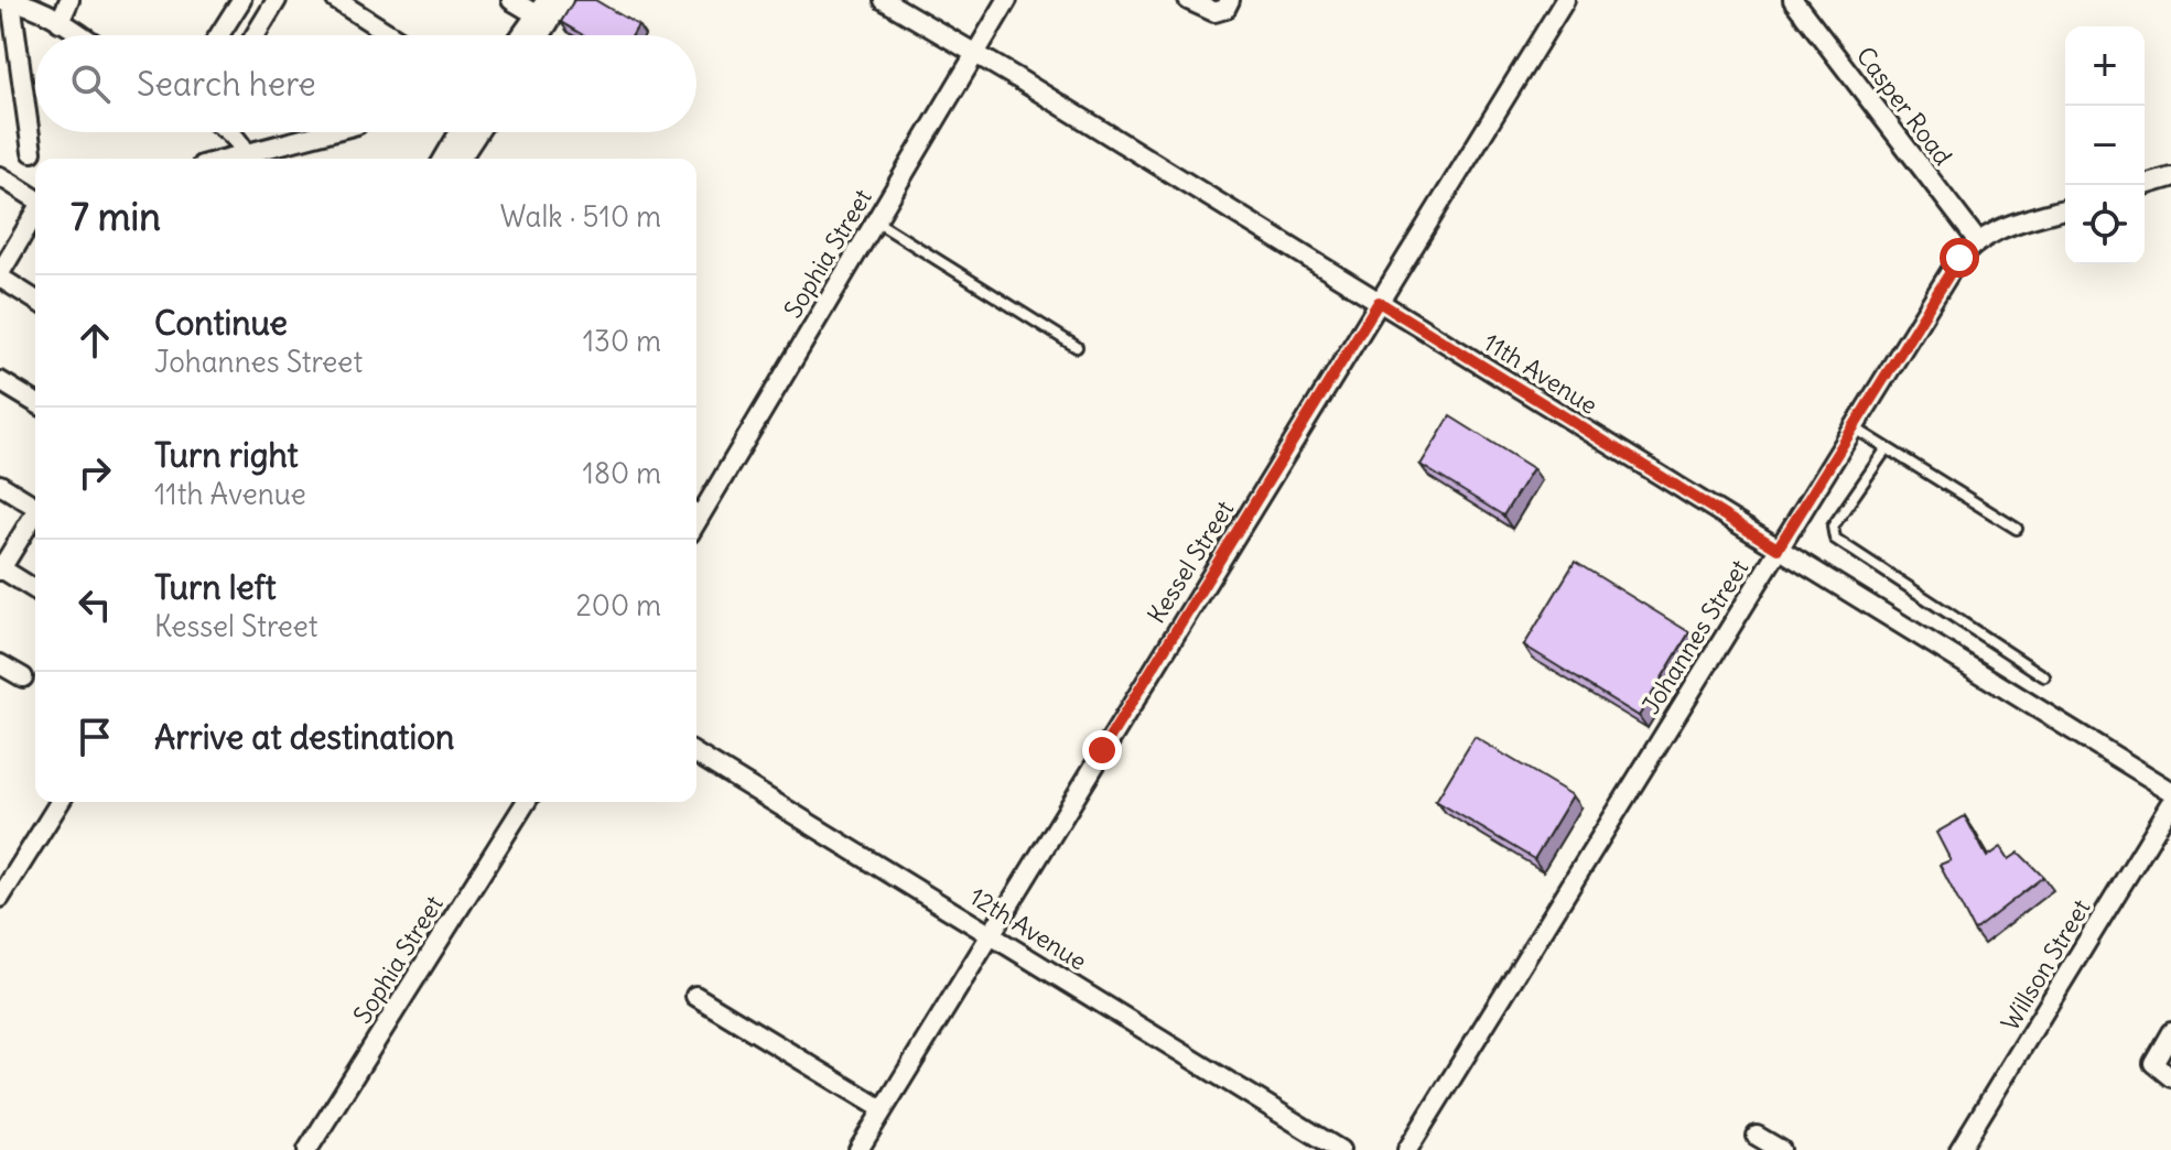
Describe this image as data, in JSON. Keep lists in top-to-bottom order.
{
  "streets": {
    "street": [
      "Casper Road",
      "Sophia Street",
      "11th Avenue",
      "Kessel Street",
      "Johannes Street",
      "12th Avenue",
      "Willson Street"
    ]
  },
  "crossings": [
    ["Casper Road", "Johannes Street"],
    ["Sophia Street", "11th Avenue"],
    ["11th Avenue", "Kessel Street"],
    ["11th Avenue", "Johannes Street"],
    ["Kessel Street", "12th Avenue"]
  ],
  "page": {
    "map_buttons": ["+", "−"],
    "search": "Search here",
    "heading": ["7 min", "Walk · 510 m"],
    "list": [
      ["Continue", "Johannes Street", "130 m"],
      ["Turn right", "11th Avenue", "180 m"],
      ["Turn left", "Kessel Street", "200 m"],
      "Arrive at destination"
    ]
  }
}
